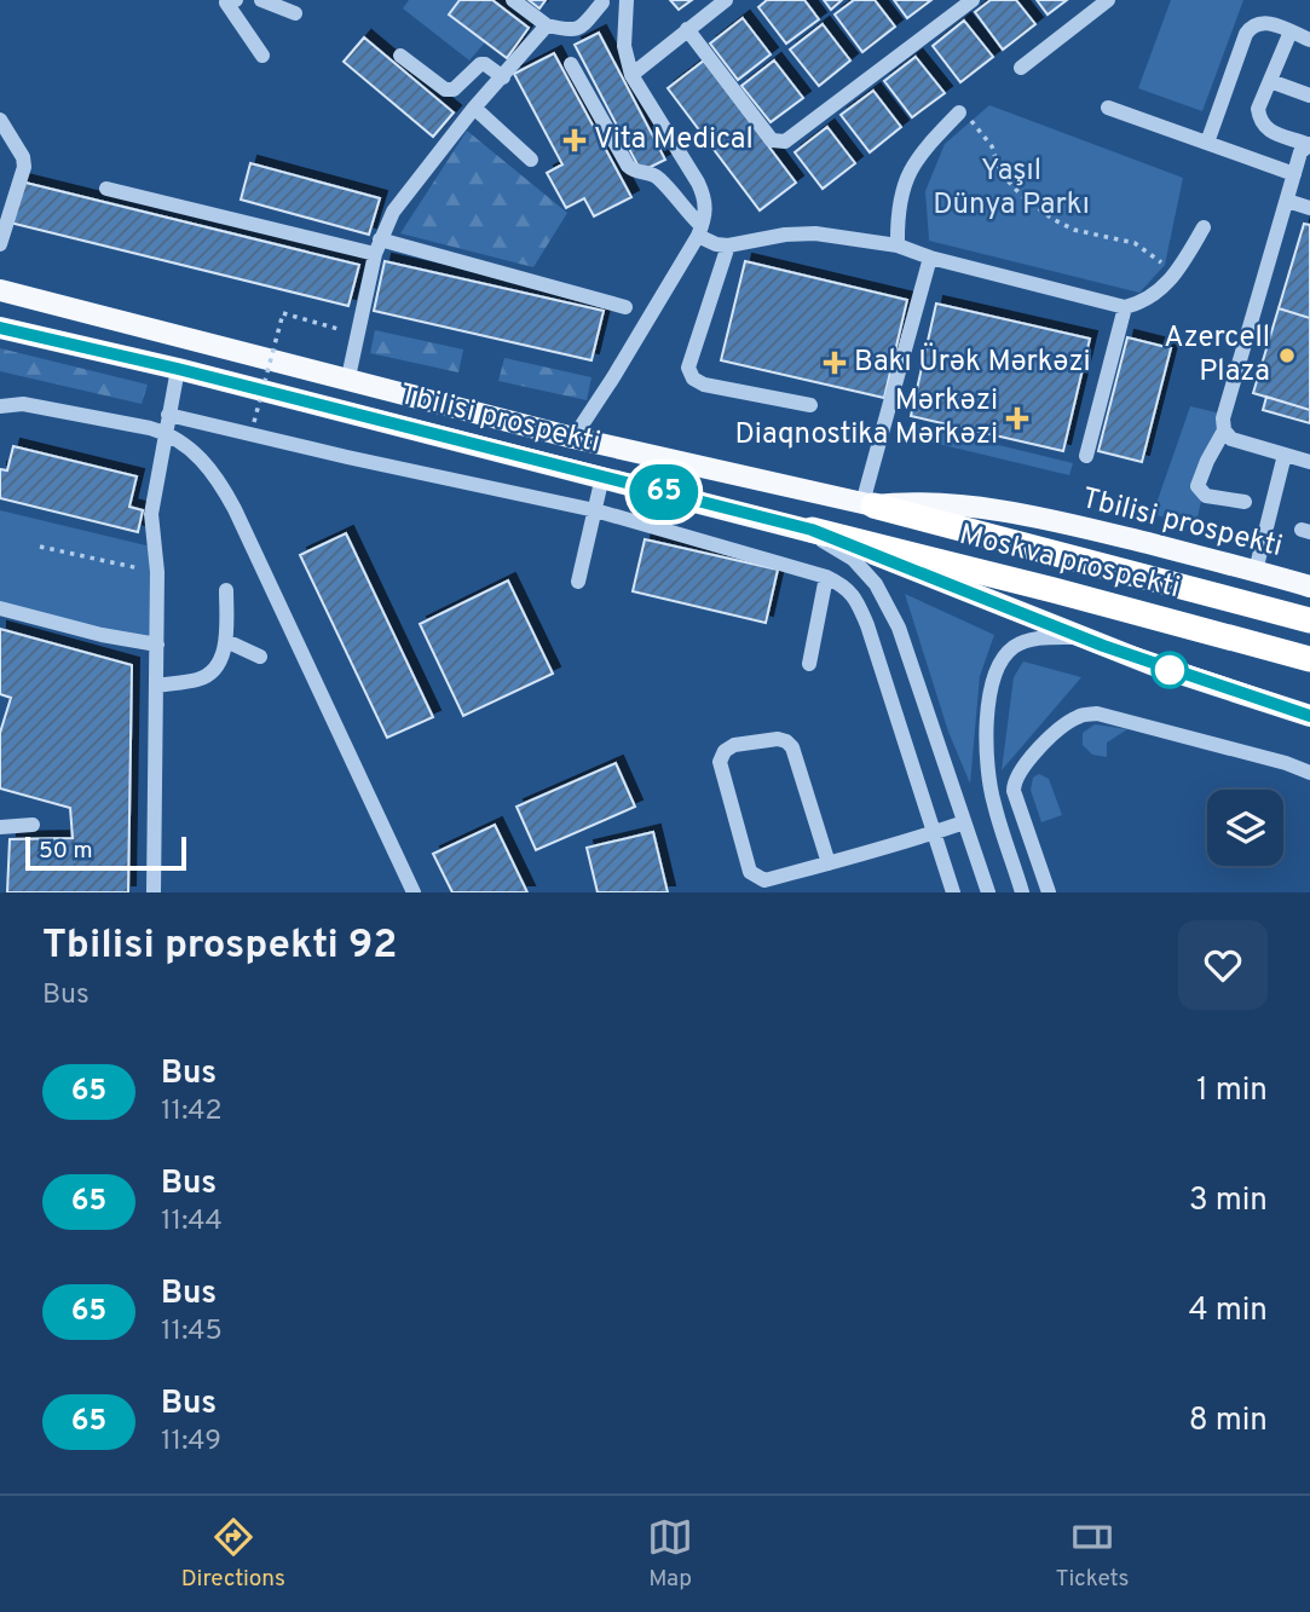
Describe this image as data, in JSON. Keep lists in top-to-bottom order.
{
  "streets": {
    "highway": ["Moskva prospekti"],
    "main road": ["Tbilisi prospekti"]
  },
  "crossings": [
    ["Tbilisi prospekti", "Moskva prospekti"]
  ],
  "parks": ["Yaşıl Dünya Parkı"],
  "places": {
    "health": ["Vita Medical", "Bakı Ürək Mərkəzi", "Mərkəzi Diaqnostika Mərkəzi"],
    "other": ["Azercell Plaza"]
  },
  "lines": ["bus line 65"],
  "scale_bar": "50 m",
  "page": {
    "on_map": "65",
    "scale": "50 m",
    "heading": ["Tbilisi prospekti 92", "Bus"],
    "list": [
      {
        "mark": "65",
        "name": "Bus",
        "note": "11:42",
        "value": "1 min"
      },
      {
        "mark": "65",
        "name": "Bus",
        "note": "11:44",
        "value": "3 min"
      },
      {
        "mark": "65",
        "name": "Bus",
        "note": "11:45",
        "value": "4 min"
      },
      {
        "mark": "65",
        "name": "Bus",
        "note": "11:49",
        "value": "8 min"
      }
    ],
    "tabs": ["Directions", "Map", "Tickets"]
  }
}
